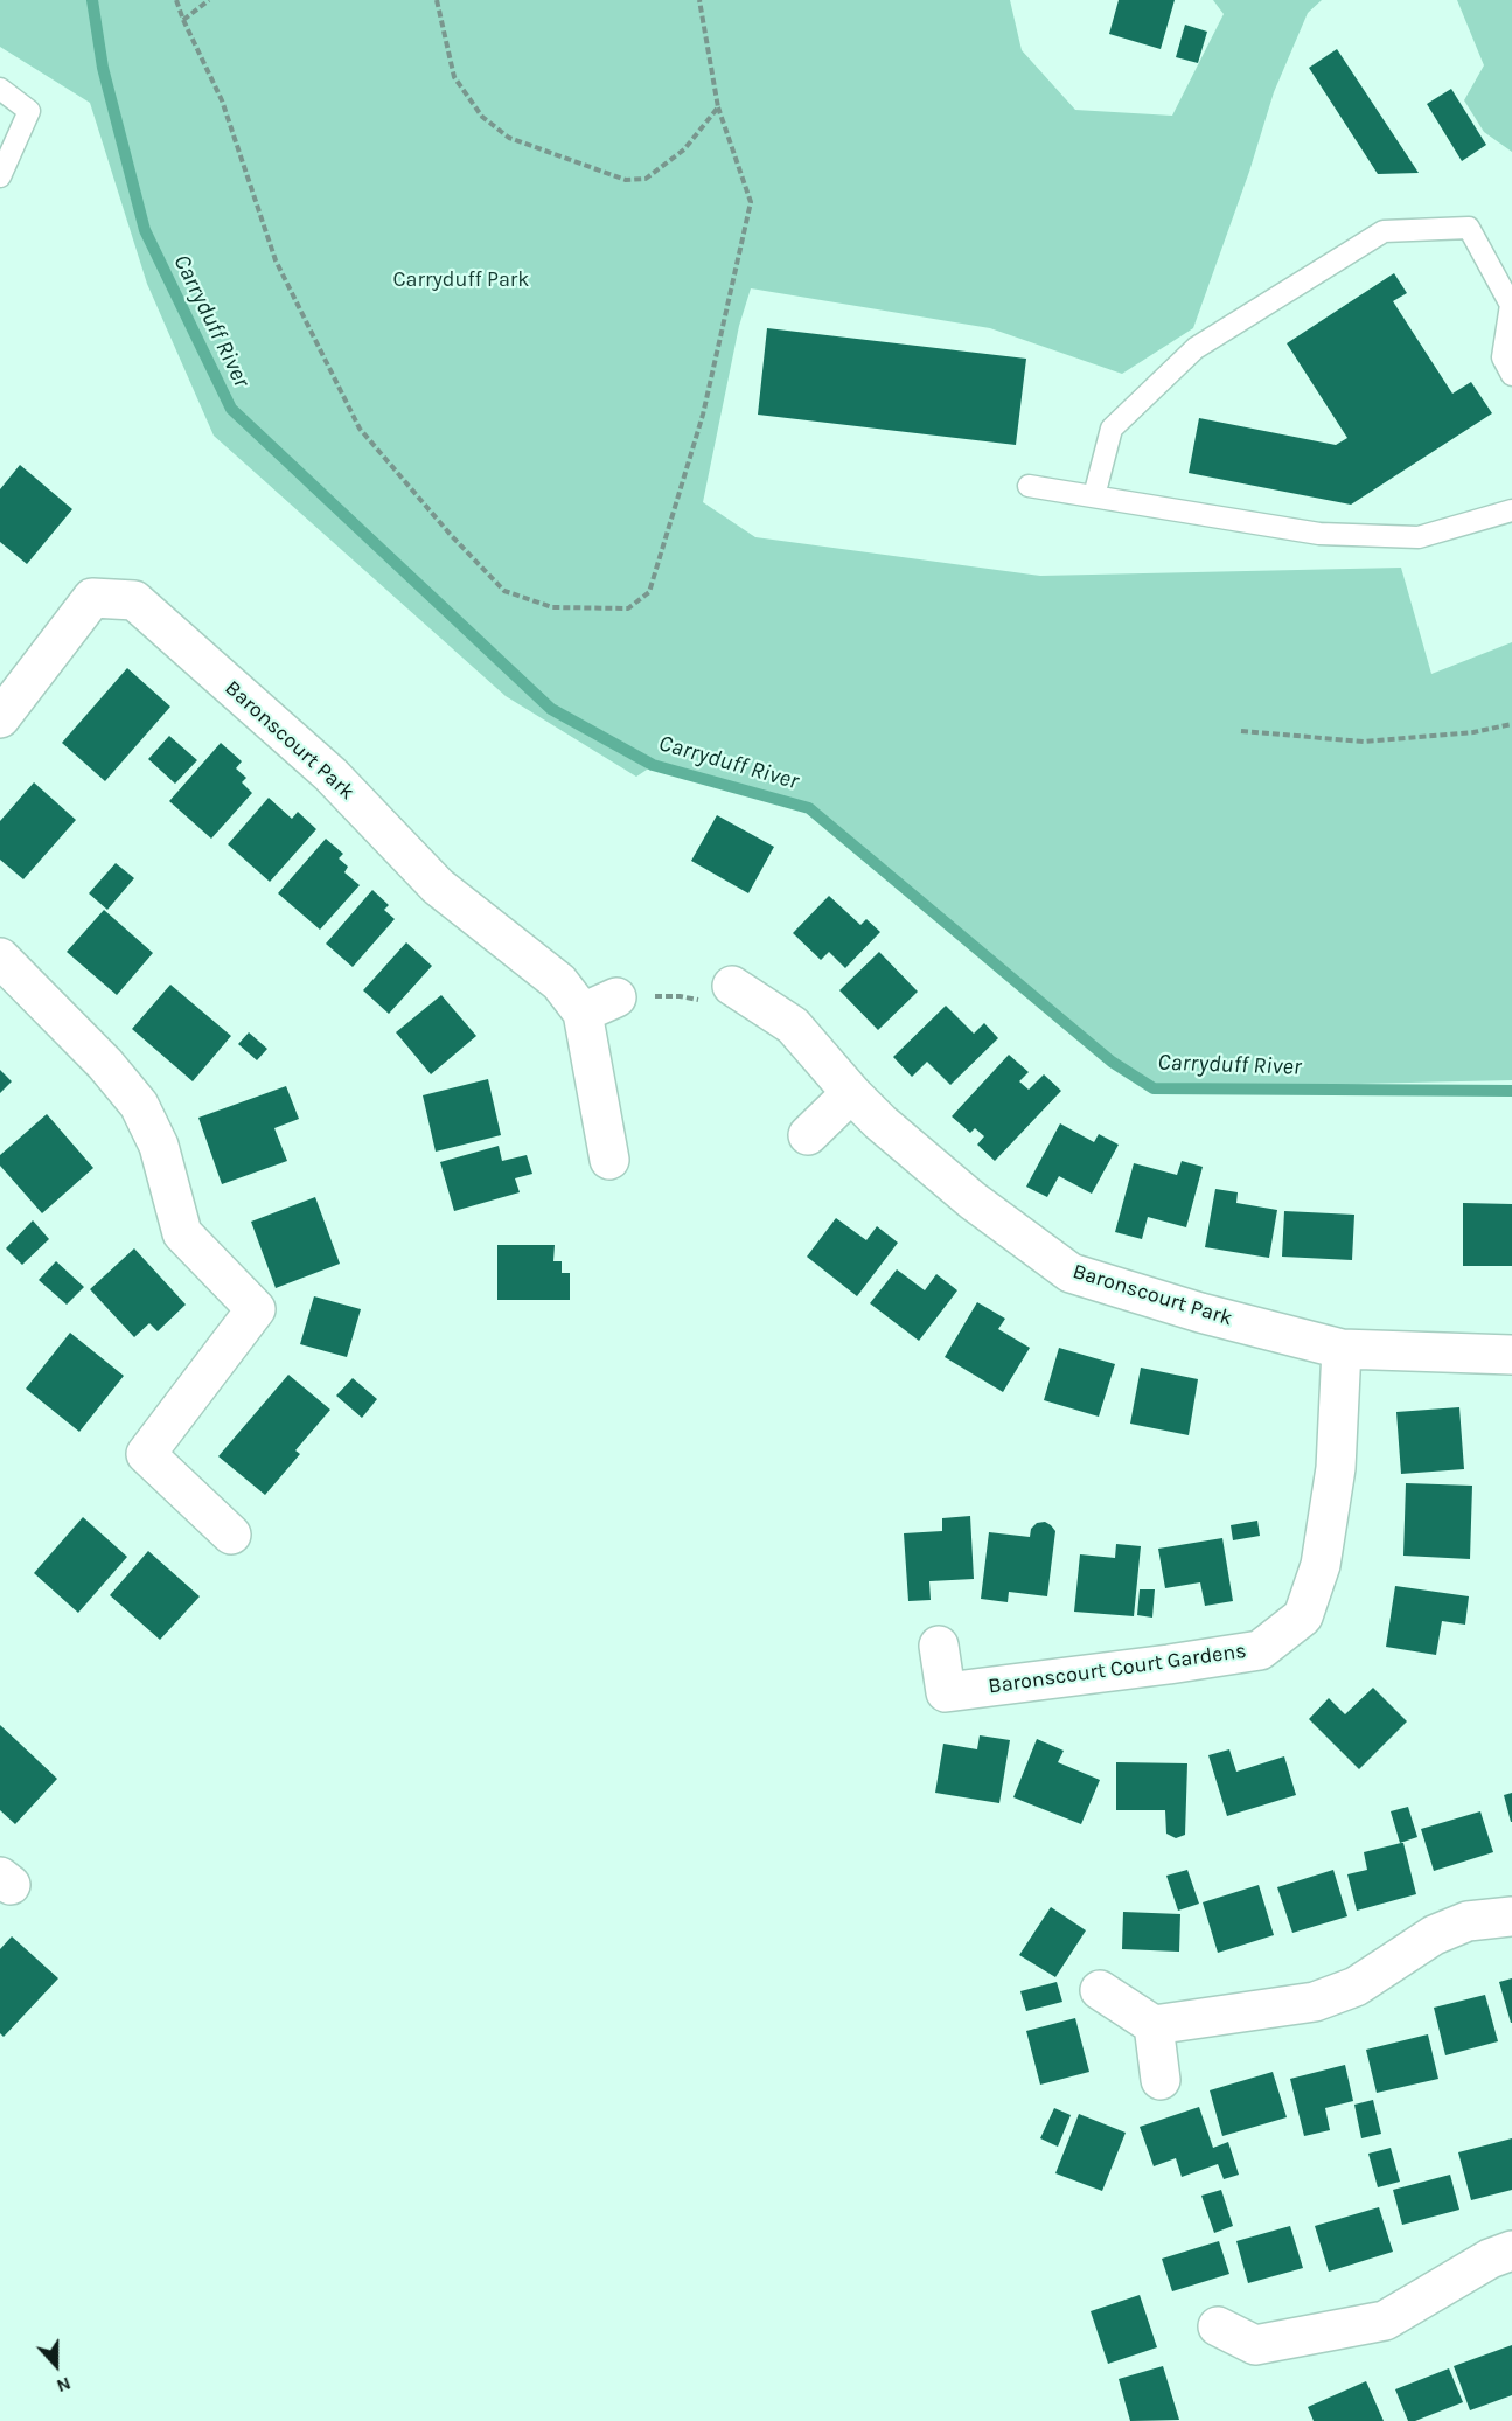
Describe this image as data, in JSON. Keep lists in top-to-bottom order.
{
  "streets": {
    "street": ["Baronscourt Park", "Baronscourt Court Gardens"]
  },
  "crossings": [
    ["Baronscourt Park", "Baronscourt Court Gardens"]
  ],
  "water": ["Carryduff River"],
  "parks": ["Carryduff Park"],
  "north": "bottom"
}
